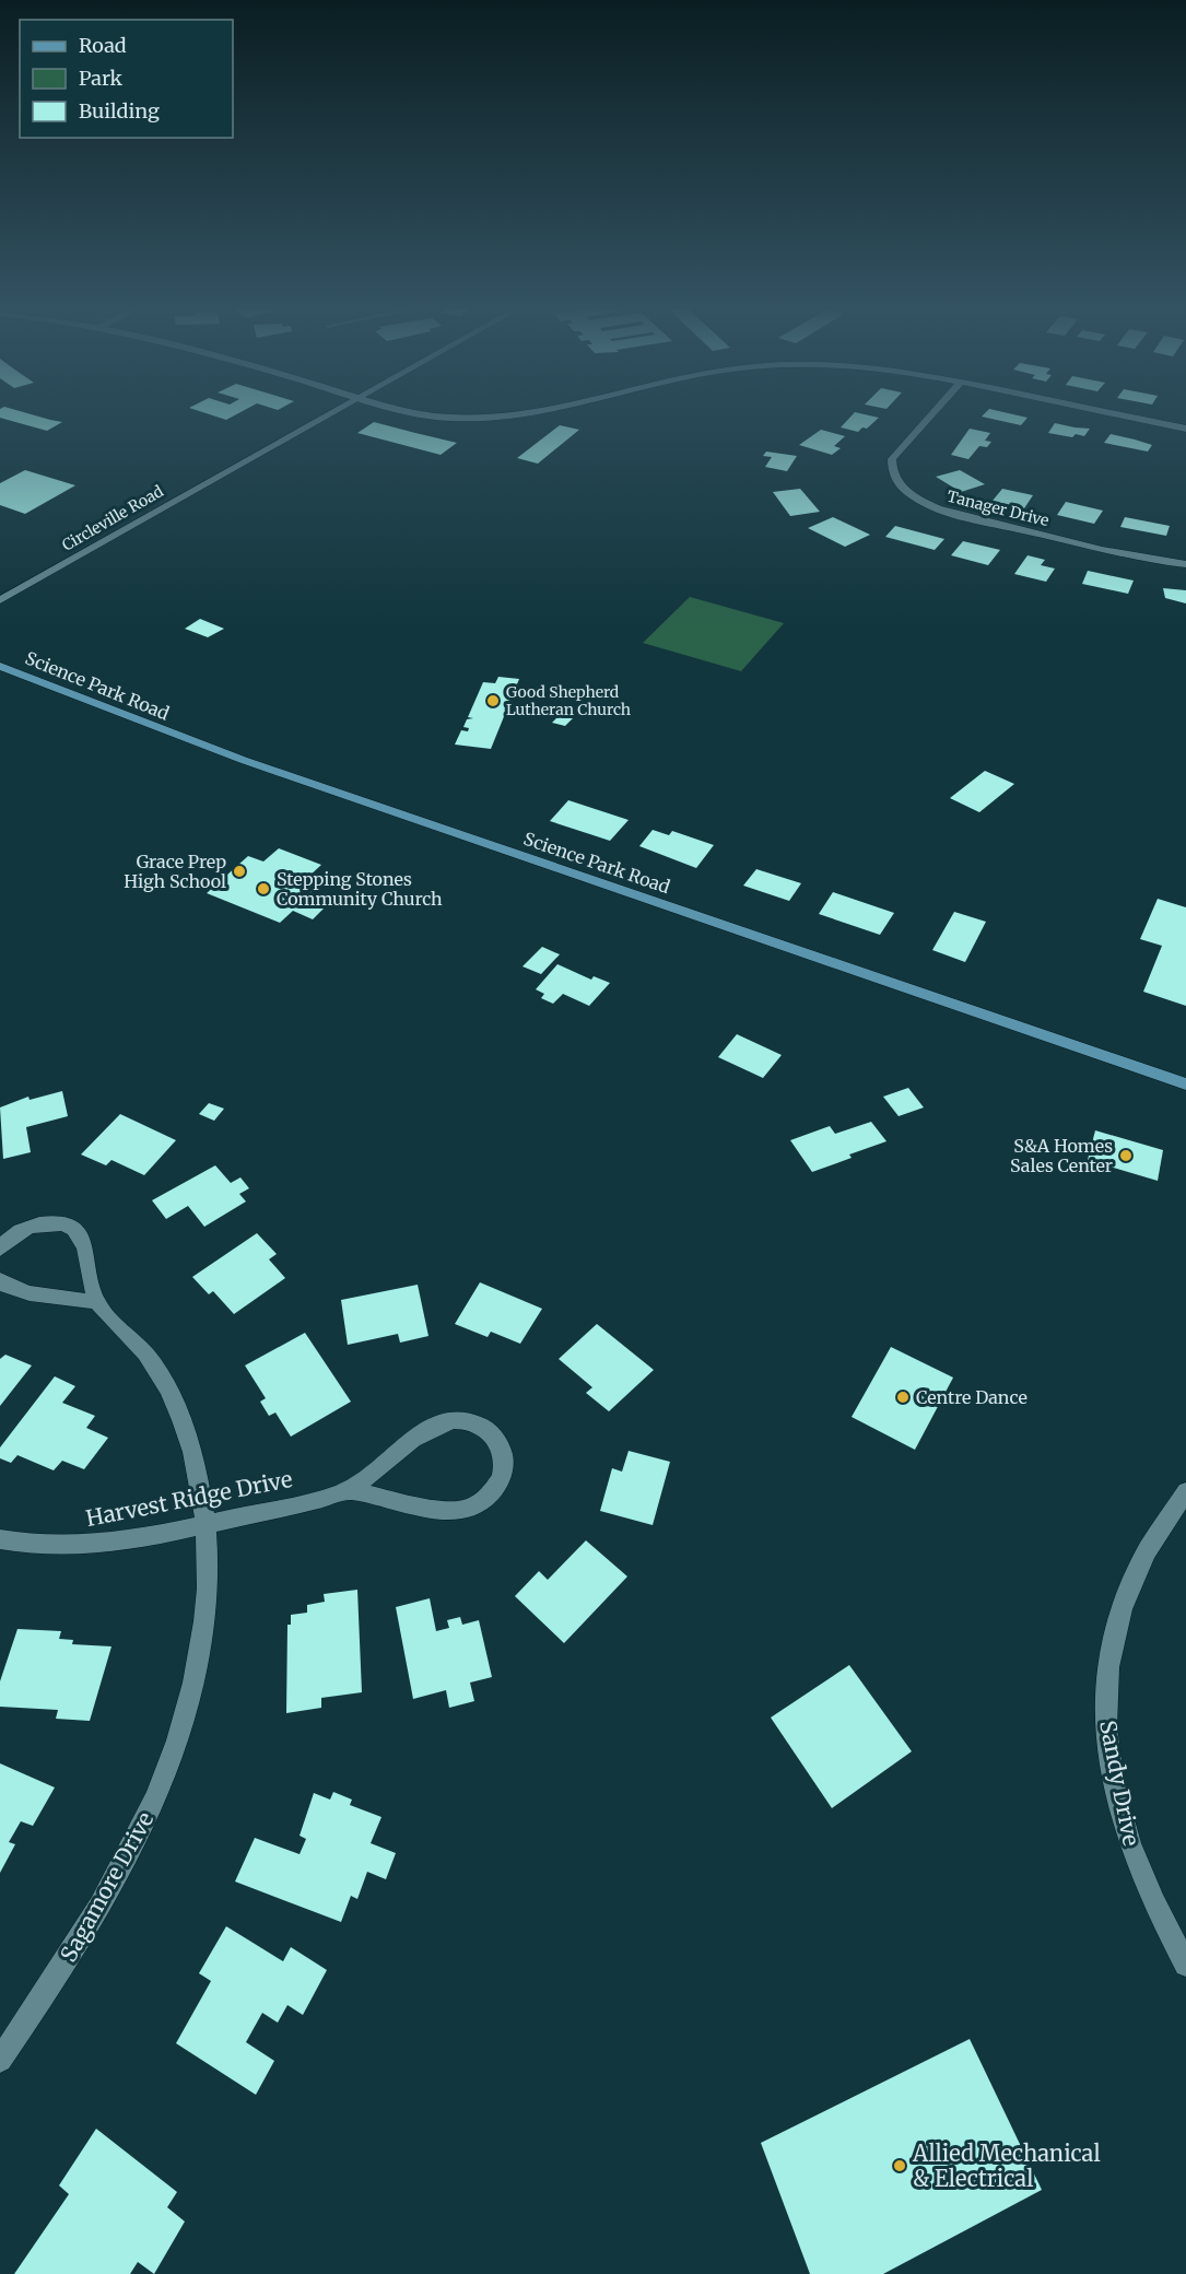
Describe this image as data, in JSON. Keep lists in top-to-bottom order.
{
  "streets": {
    "main road": ["Science Park Road"],
    "street": [
      "Tanager Drive",
      "Circleville Road",
      "Harvest Ridge Drive",
      "Sandy Drive",
      "Sagamore Drive"
    ]
  },
  "crossings": [
    ["Harvest Ridge Drive", "Sagamore Drive"]
  ],
  "places": [
    "Good Shepherd Lutheran Church",
    "Grace Prep High School",
    "Stepping Stones Community Church",
    "S&A Homes Sales Center",
    "Centre Dance",
    "Allied Mechanical & Electrical"
  ],
  "legend": ["Road", "Park", "Building"]
}
